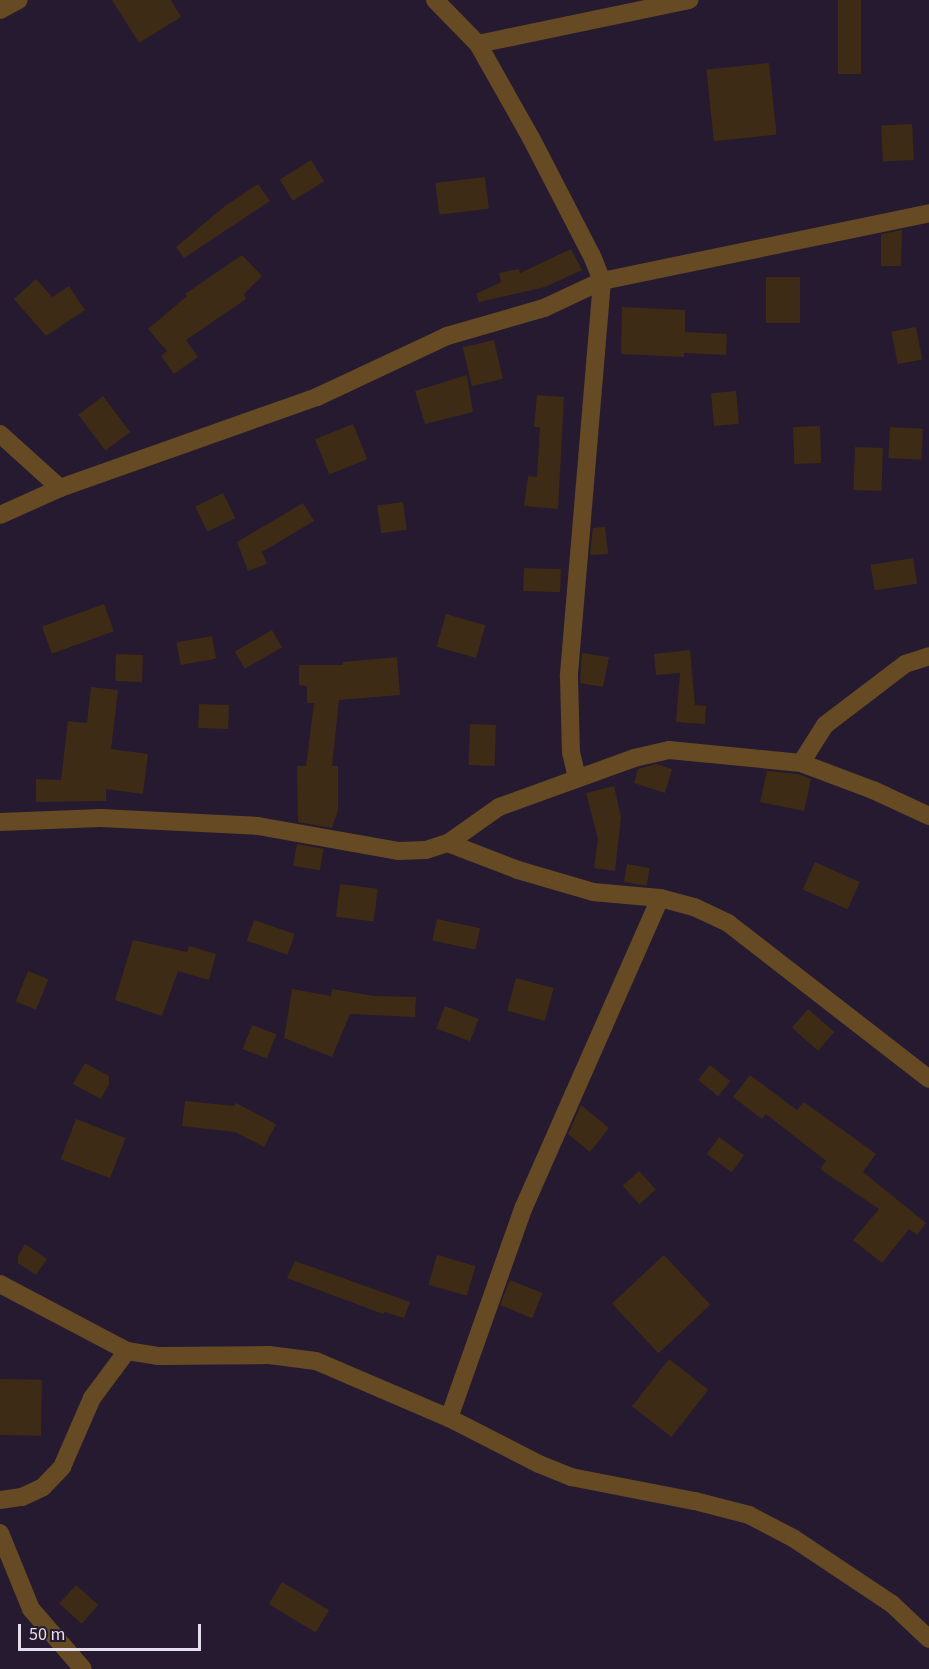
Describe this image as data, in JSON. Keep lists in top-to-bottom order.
{
  "scale_bar": "50 m"
}
